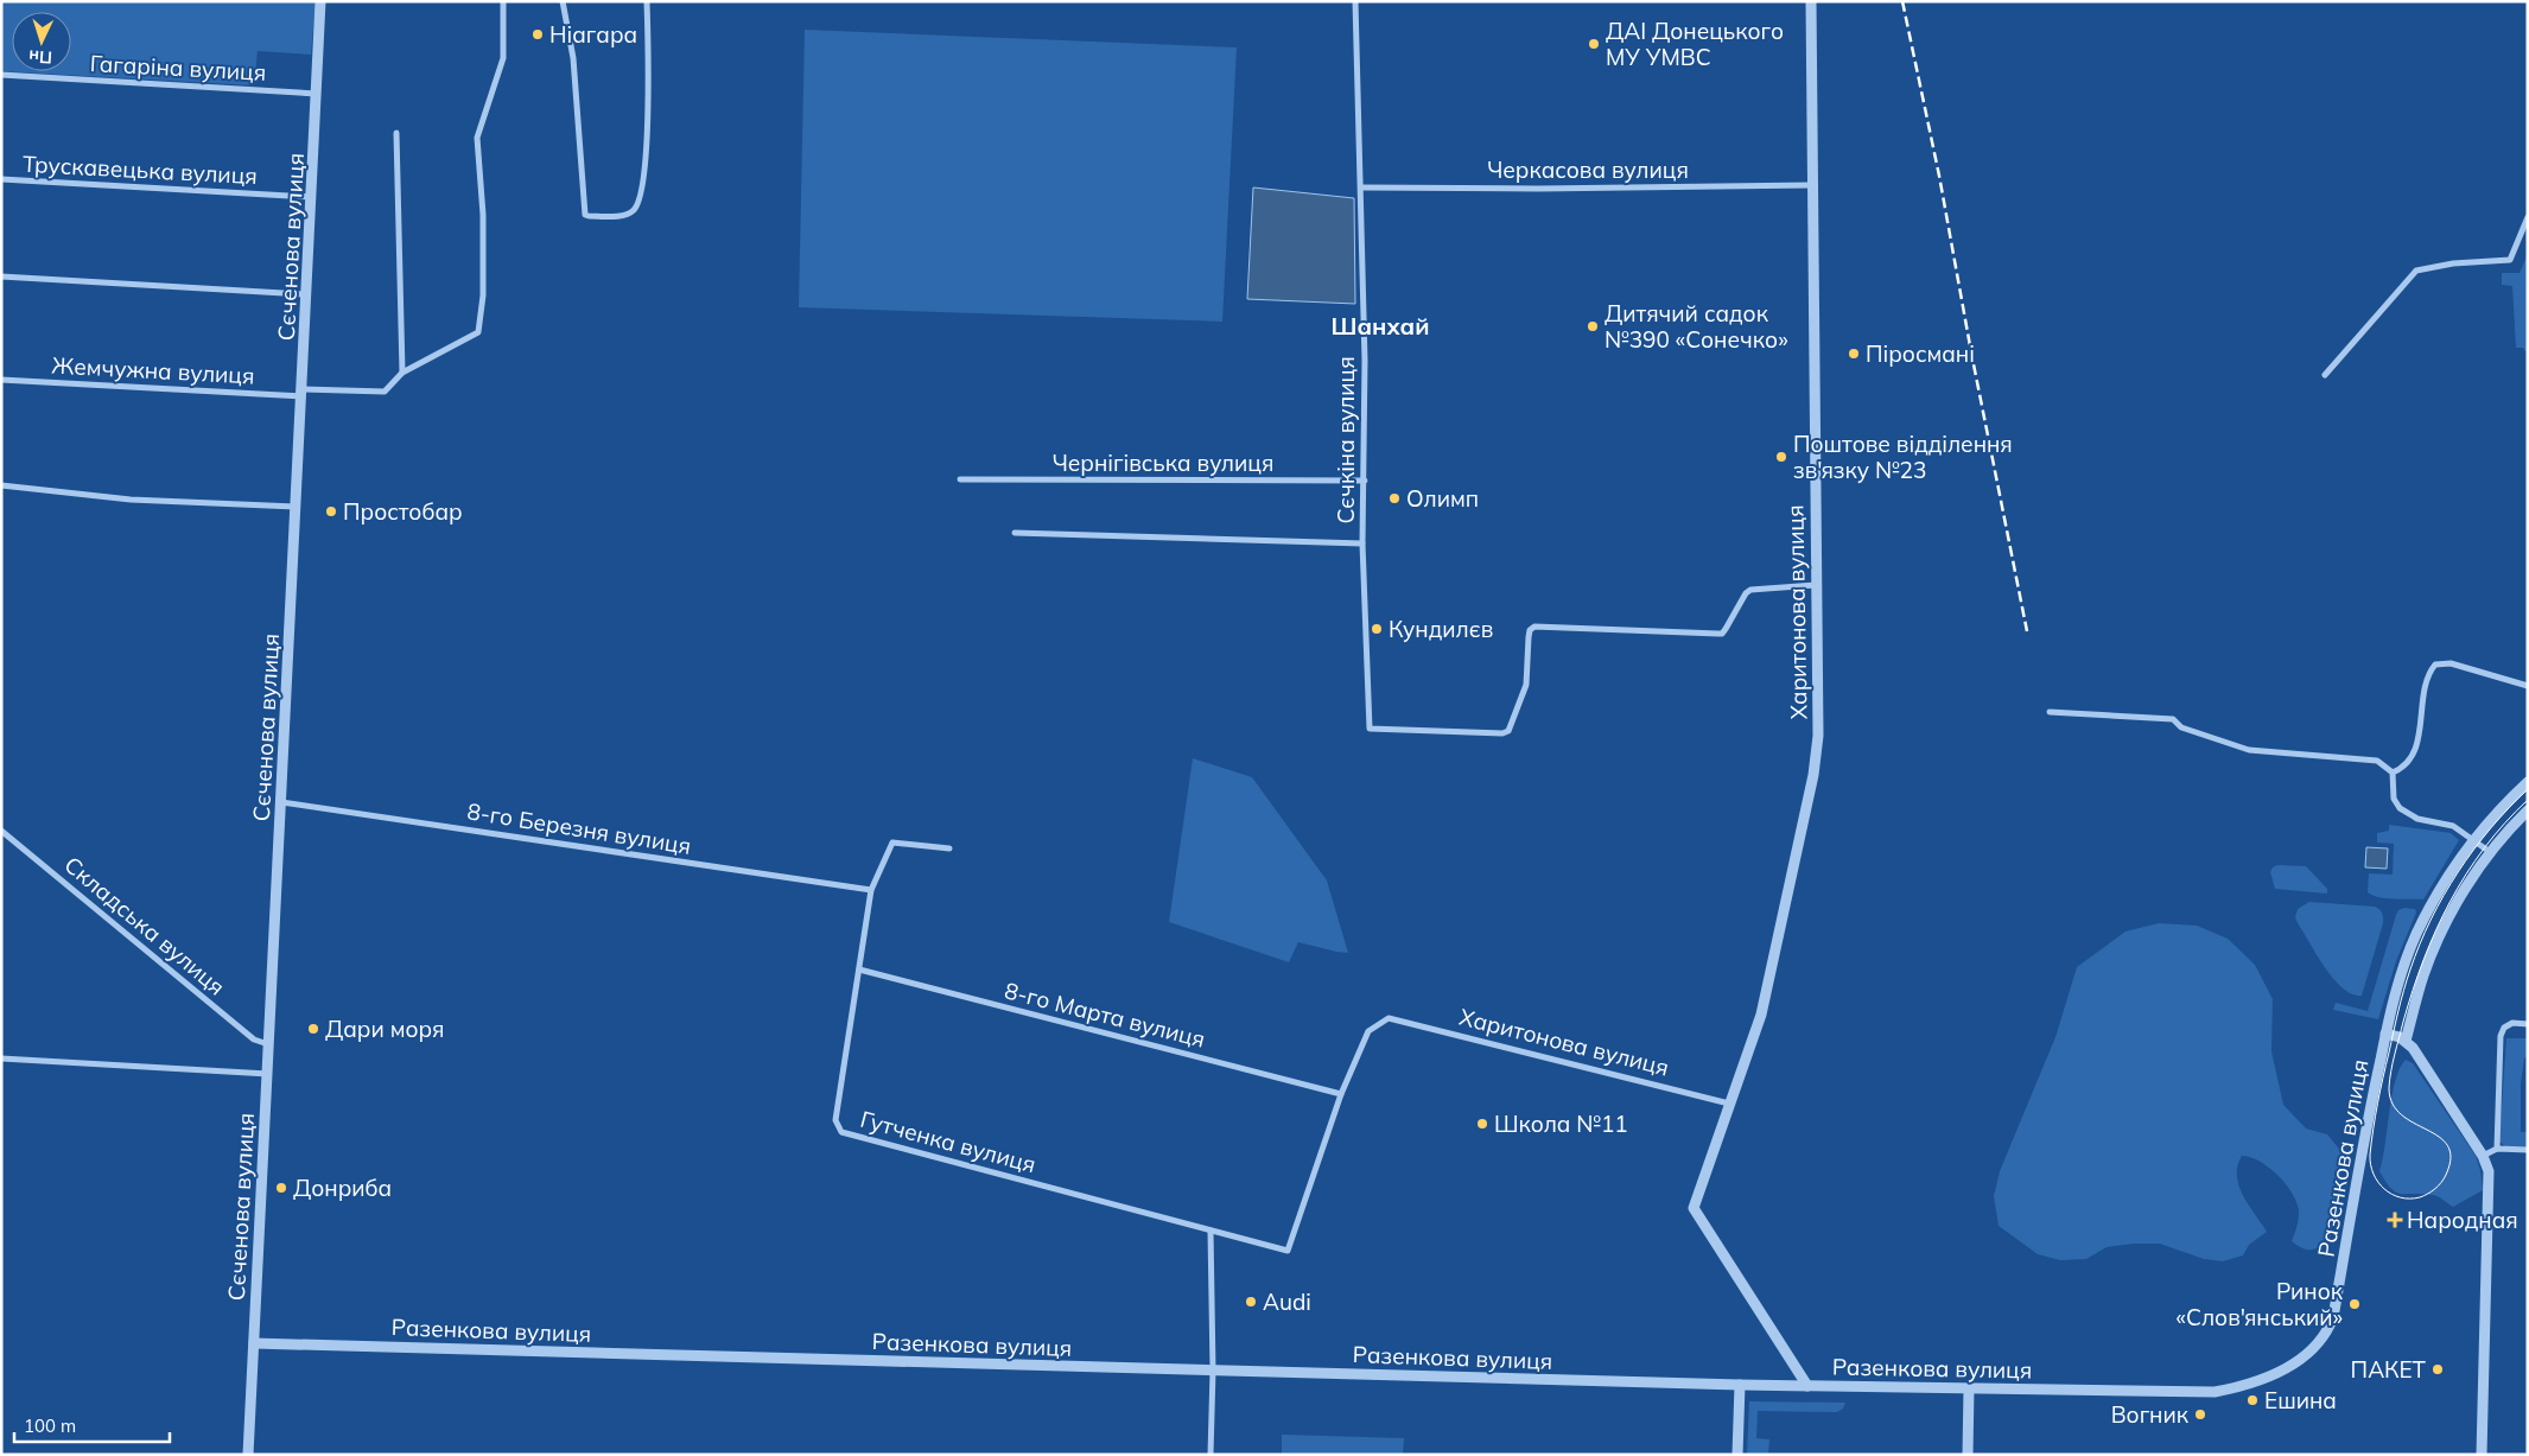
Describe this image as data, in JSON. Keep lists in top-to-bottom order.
{
  "streets": {
    "street": [
      "Гагаріна вулиця",
      "Трускавецька вулиця",
      "Черкасова вулиця",
      "Сєченова вулиця",
      "Жемчужна вулиця",
      "Сєчкіна вулиця",
      "Чернігівська вулиця",
      "Харитонова вулиця",
      "8-го Березня вулиця",
      "Складська вулиця",
      "8-го Марта вулиця",
      "Гутченка вулиця",
      "Разенкова вулиця"
    ]
  },
  "crossings": [
    ["Гагаріна вулиця", "Сєченова вулиця"],
    ["Трускавецька вулиця", "Сєченова вулиця"],
    ["Черкасова вулиця", "Сєчкіна вулиця"],
    ["Черкасова вулиця", "Харитонова вулиця"],
    ["Сєченова вулиця", "Жемчужна вулиця"],
    ["Сєченова вулиця", "8-го Березня вулиця"],
    ["Сєченова вулиця", "Складська вулиця"],
    ["Сєченова вулиця", "Разенкова вулиця"],
    ["Сєчкіна вулиця", "Чернігівська вулиця"],
    ["Сєчкіна вулиця", "Харитонова вулиця"],
    ["Харитонова вулиця", "8-го Марта вулиця"],
    ["Харитонова вулиця", "Гутченка вулиця"],
    ["Харитонова вулиця", "Разенкова вулиця"],
    ["8-го Березня вулиця", "Гутченка вулиця"],
    ["8-го Марта вулиця", "Гутченка вулиця"]
  ],
  "districts": ["Шанхай"],
  "places": {
    "other": [
      "Ніагара",
      "ДАІ Донецького МУ УМВС",
      "Дитячий садок №390 «Сонечко»",
      "Піросмані",
      "Поштове відділення зв'язку №23",
      "Олимп",
      "Простобар",
      "Кундилєв",
      "Дари моря",
      "Школа №11",
      "Донриба",
      "Audi",
      "Ринок «Слов'янський»",
      "ПАКЕТ",
      "Ешина",
      "Вогник"
    ],
    "health": ["Народная"]
  },
  "scale_bar": "100 m",
  "north": "bottom"
}
